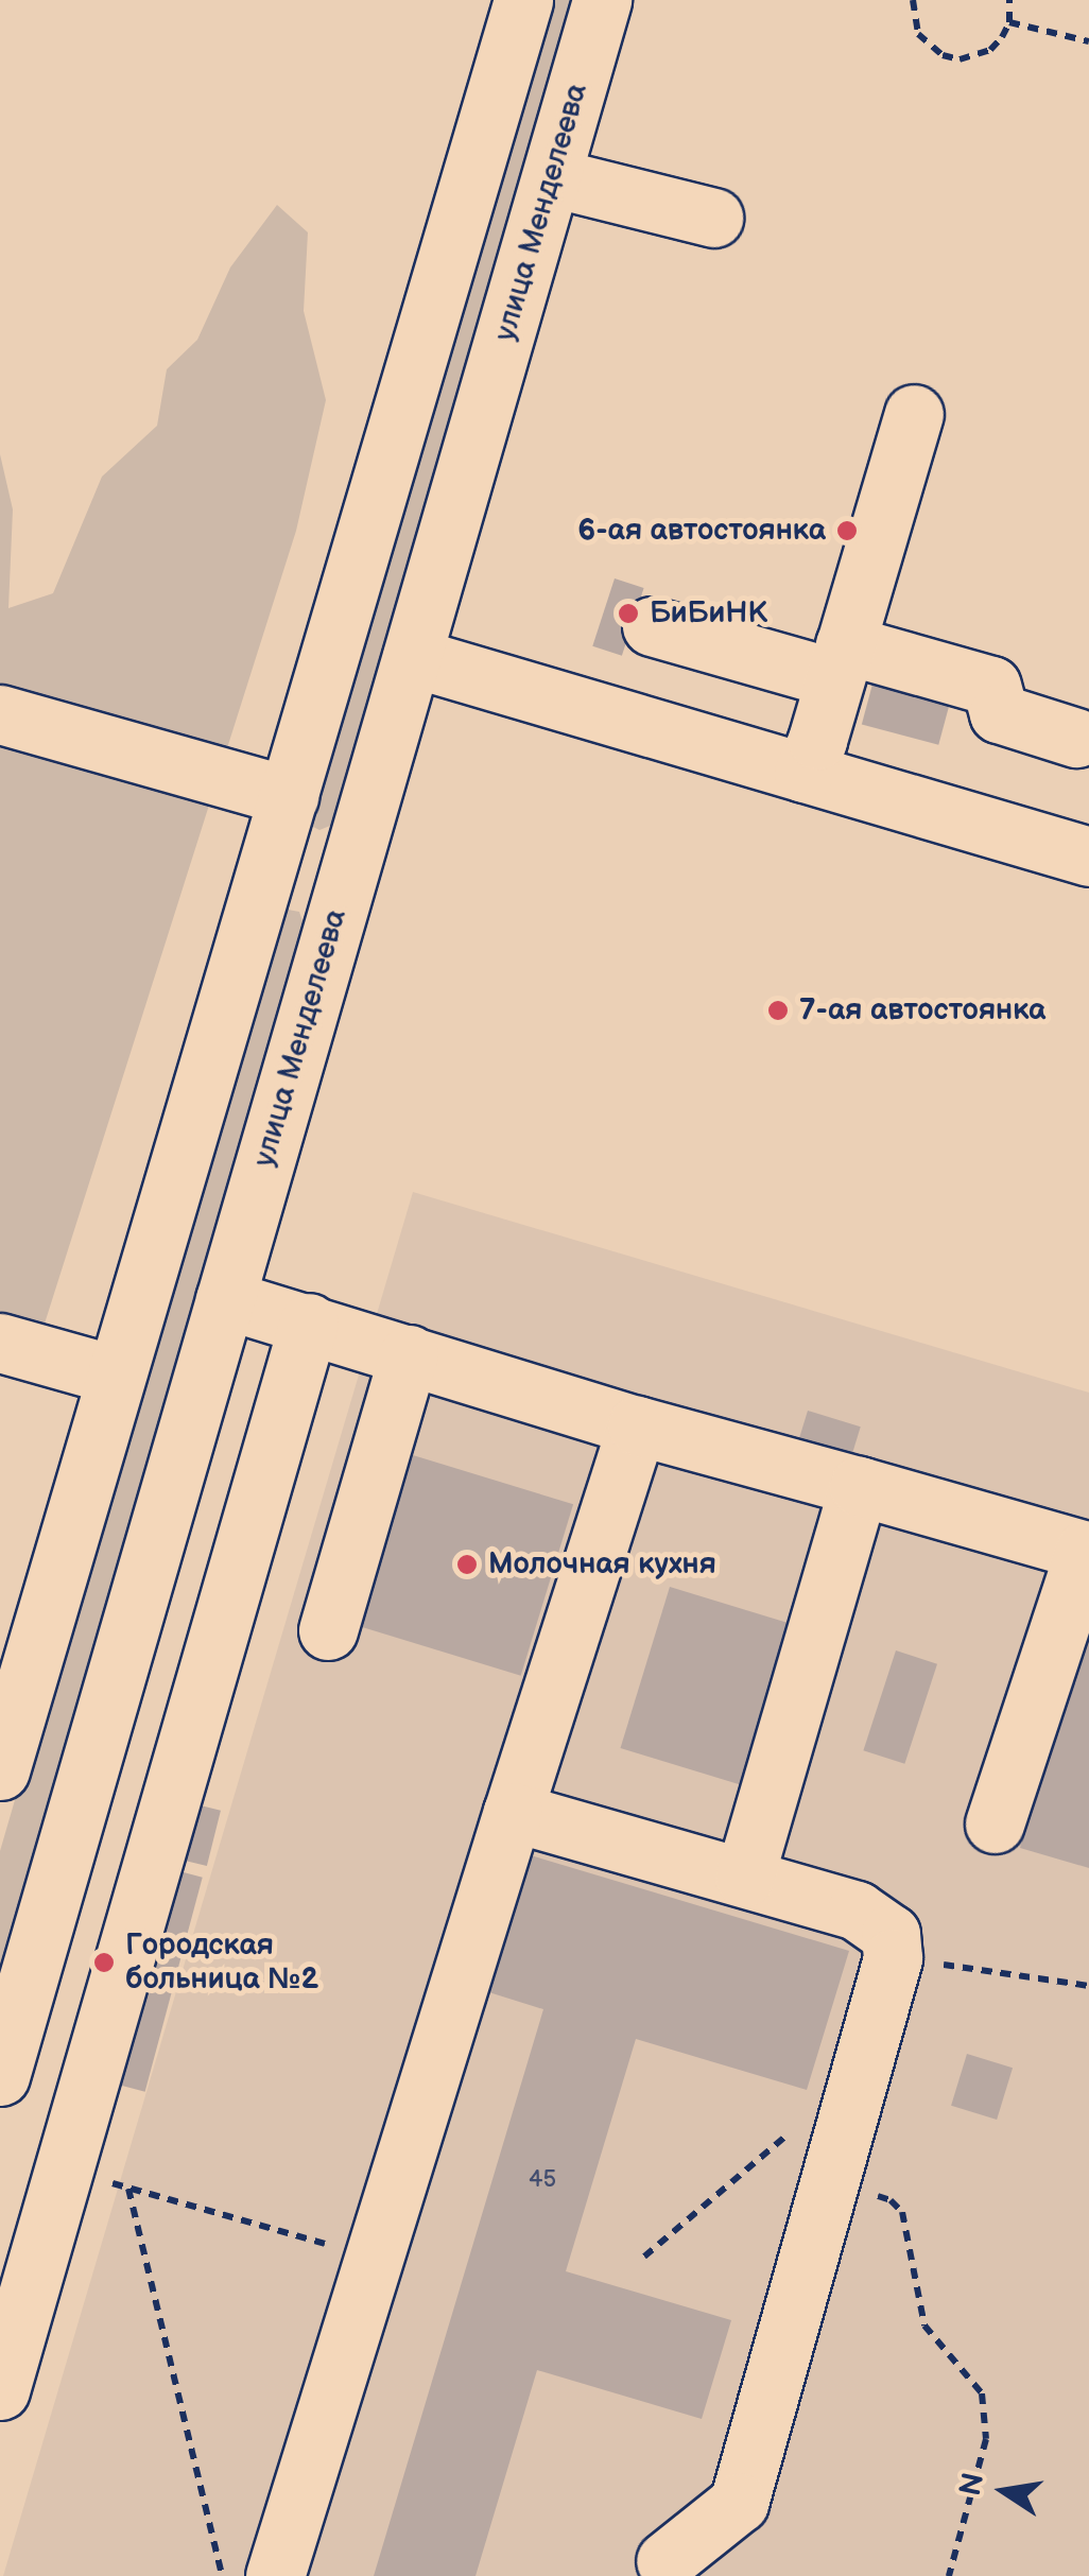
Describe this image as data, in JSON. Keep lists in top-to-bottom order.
{
  "streets": {
    "street": ["улица Менделеева"]
  },
  "places": [
    "6-ая автостоянка",
    "БиБиНК",
    "7-ая автостоянка",
    "Молочная кухня",
    "Городская больница №2"
  ],
  "house_numbers": ["45"],
  "north": "left"
}
